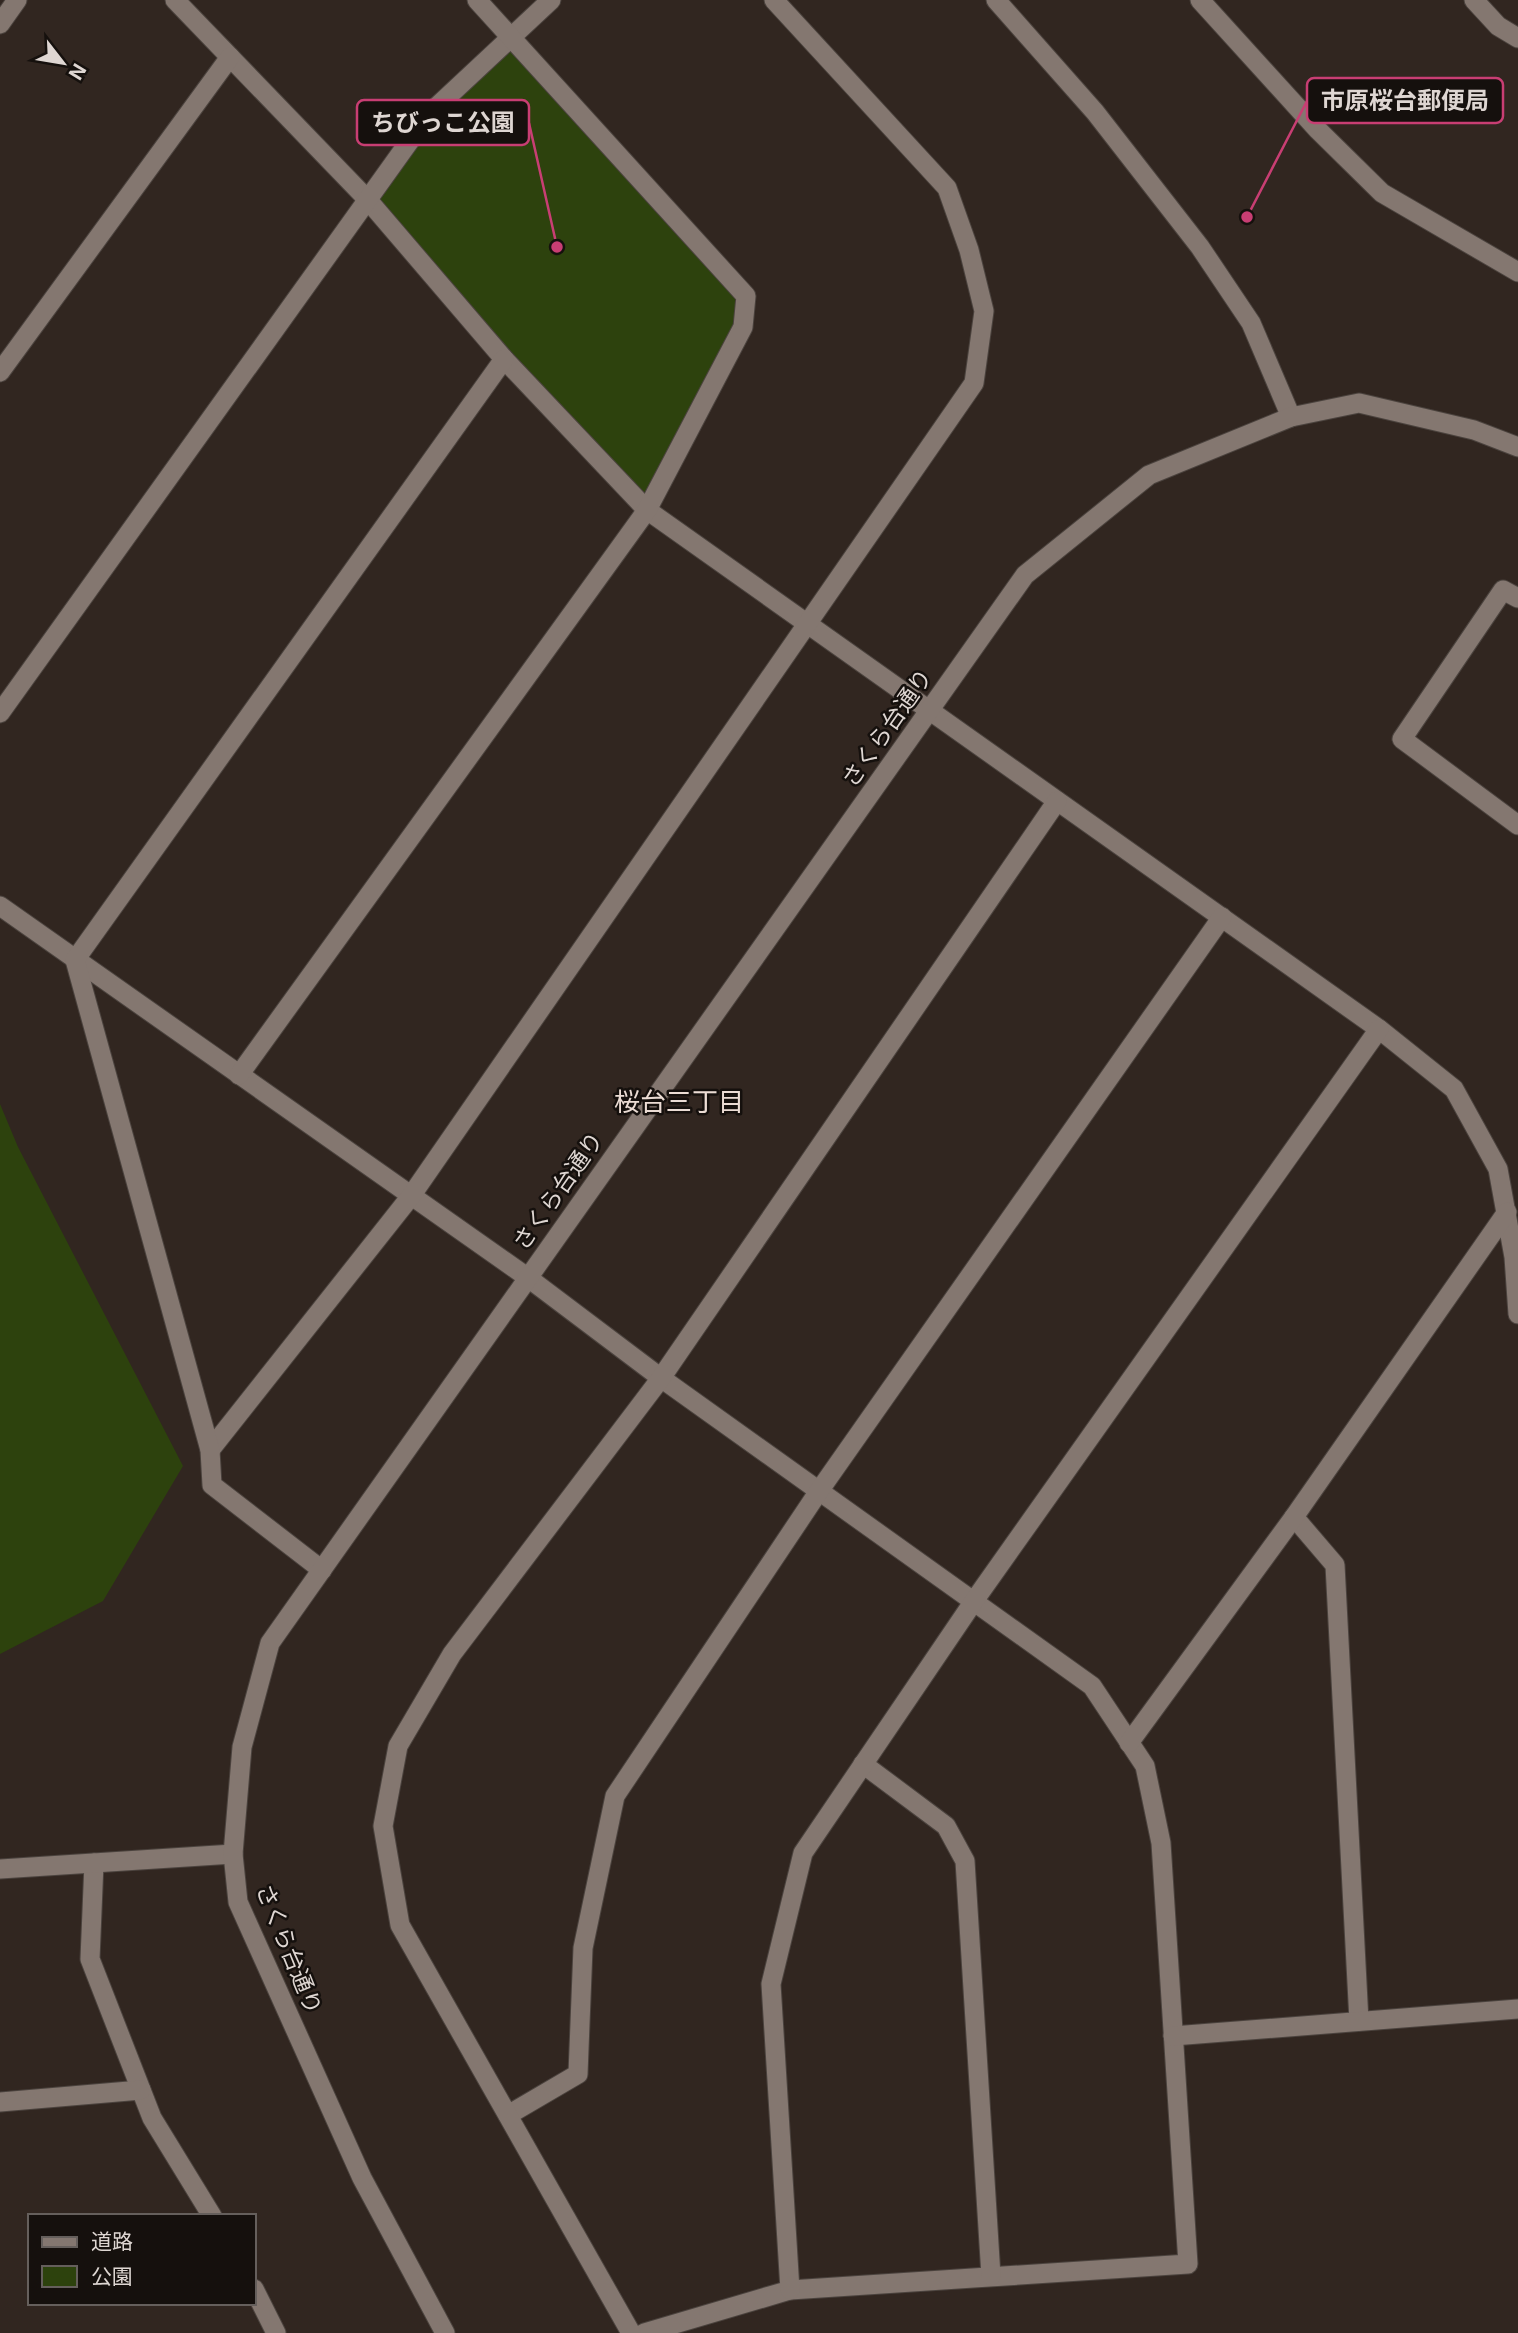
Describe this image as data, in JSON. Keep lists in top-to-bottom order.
{
  "streets": {
    "street": ["さくら台通り"]
  },
  "districts": ["桜台三丁目"],
  "places": ["市原桜台郵便局", "ちびっこ公園"],
  "legend": ["道路", "公園"],
  "north": "bottom right"
}
